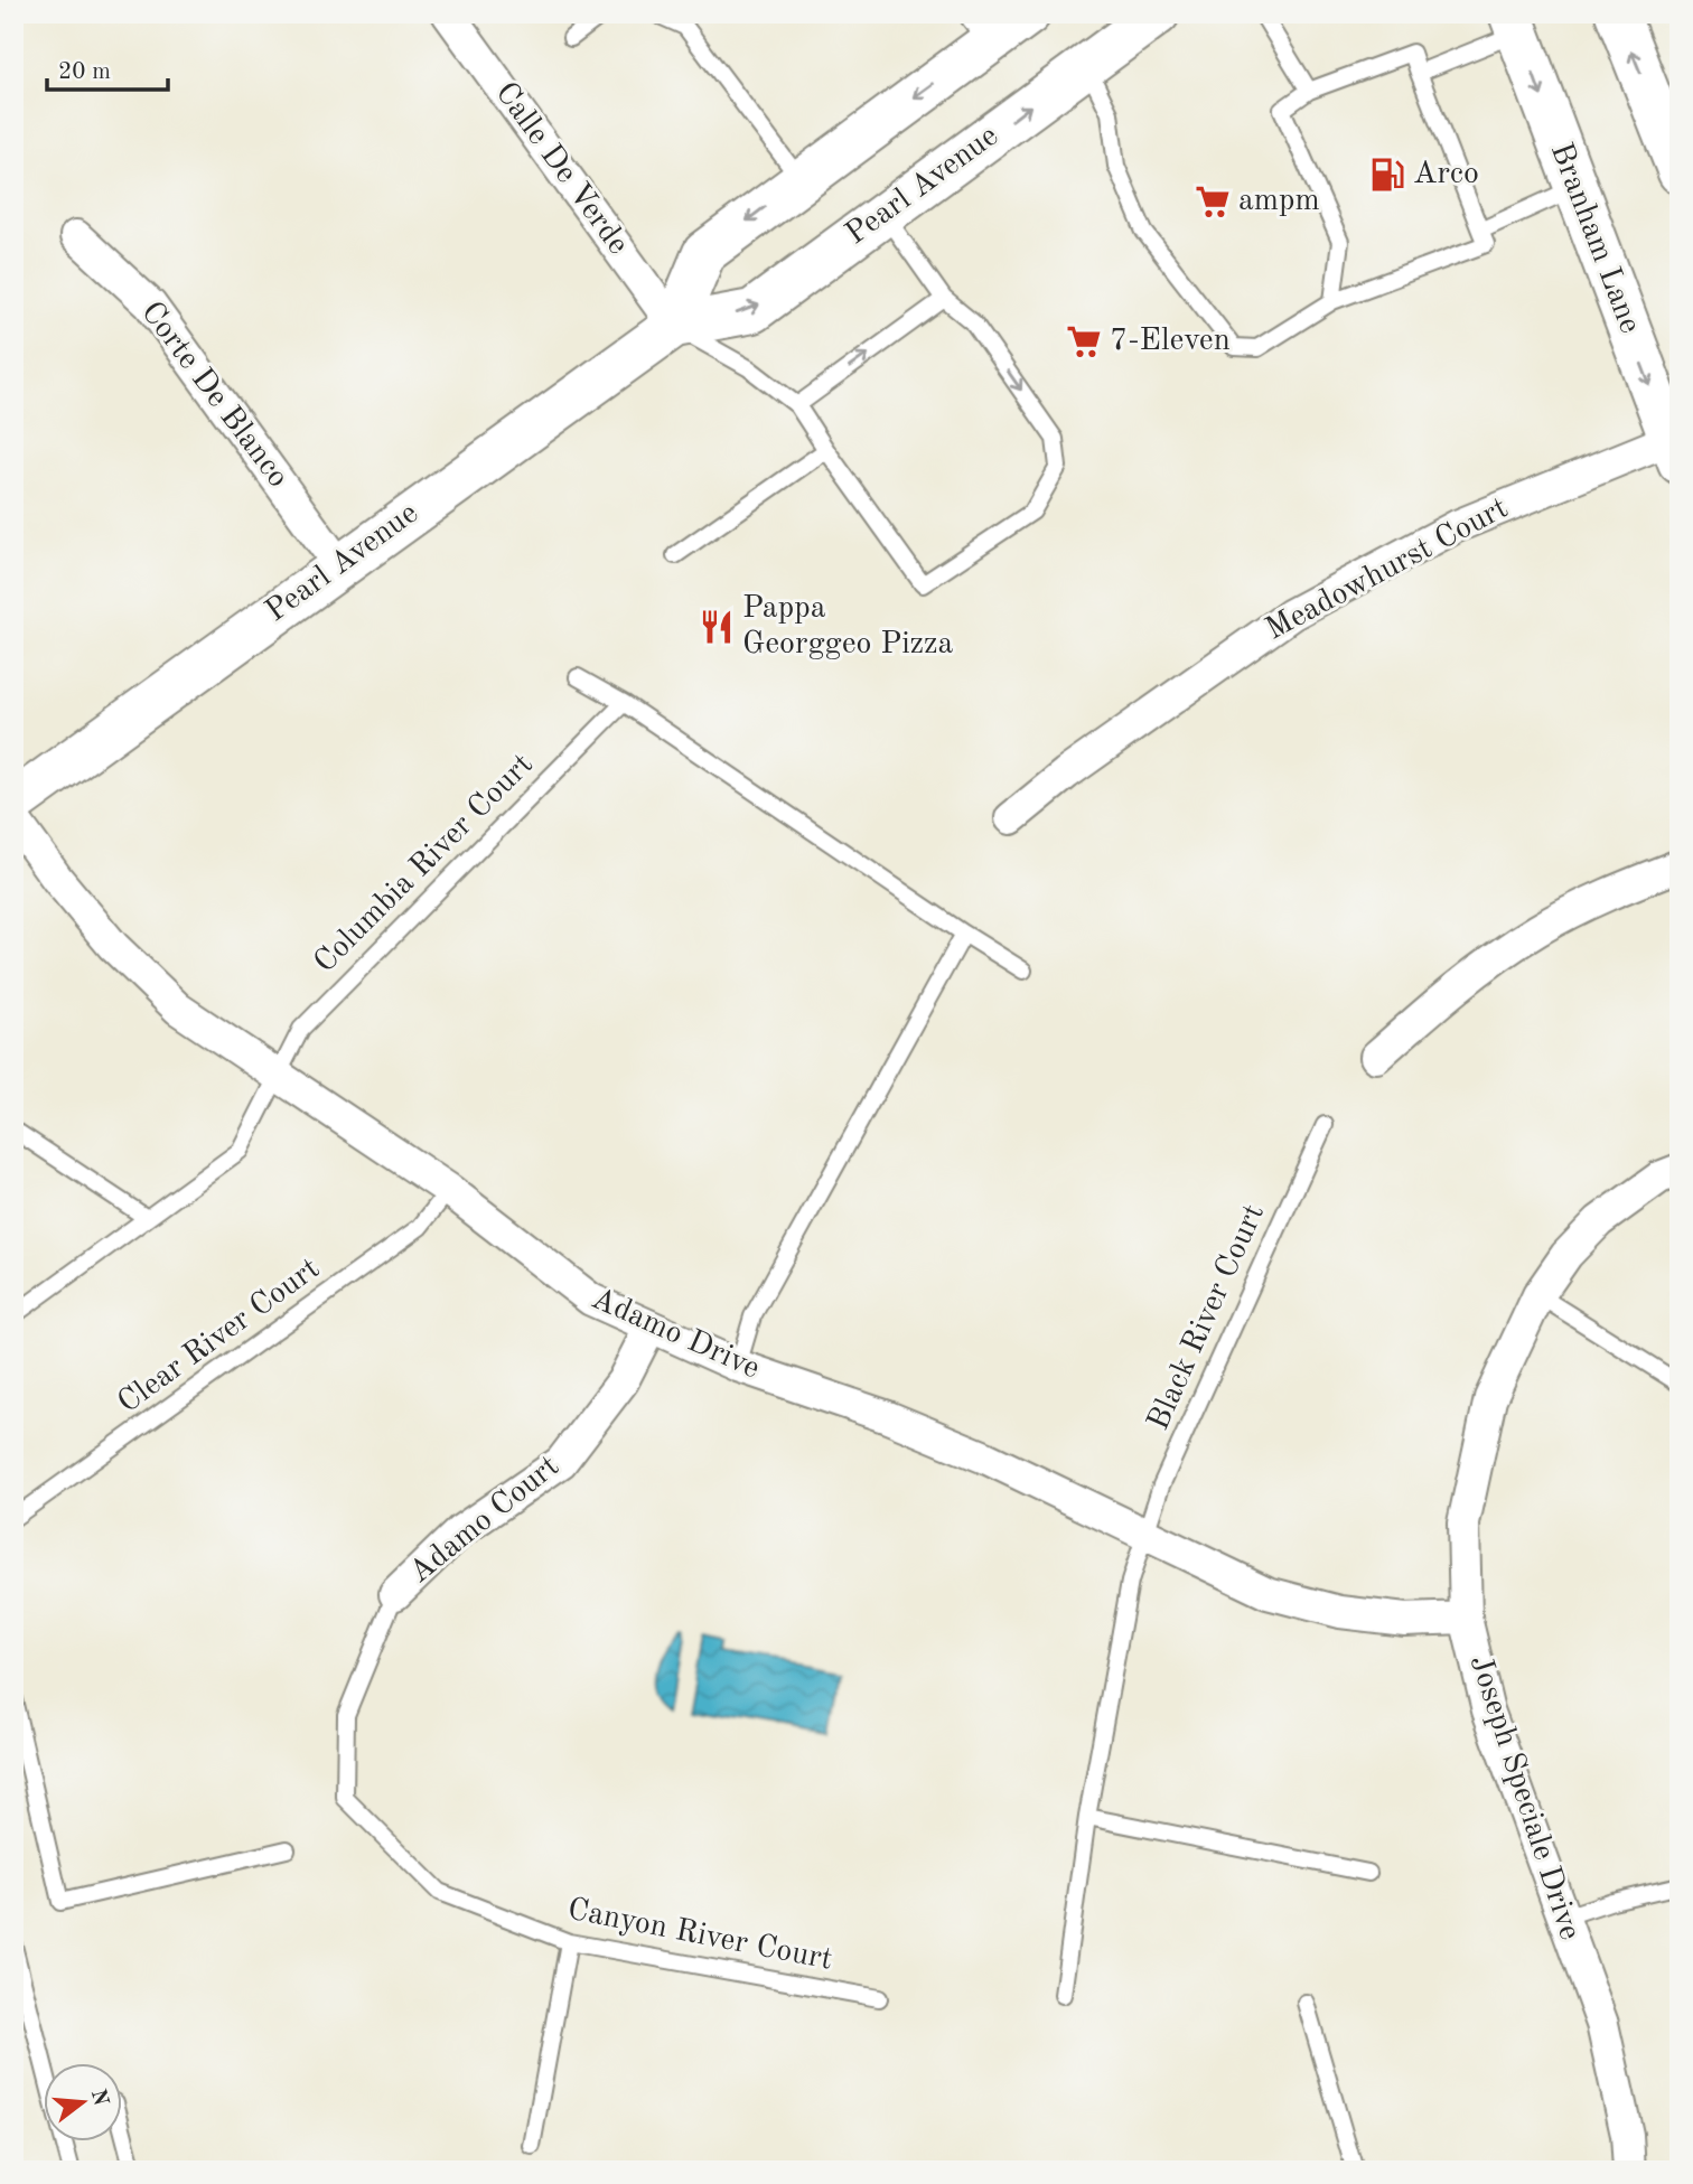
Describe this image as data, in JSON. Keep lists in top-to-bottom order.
{
  "streets": {
    "street": [
      "Calle De Verde",
      "Pearl Avenue",
      "Branham Lane",
      "Corte De Blanco",
      "Meadowhurst Court",
      "Adamo Drive",
      "Adamo Court",
      "Joseph Speciale Drive"
    ],
    "lane": [
      "Columbia River Court",
      "Black River Court",
      "Clear River Court",
      "Canyon River Court"
    ]
  },
  "crossings": [
    ["Calle De Verde", "Pearl Avenue"],
    ["Pearl Avenue", "Corte De Blanco"],
    ["Branham Lane", "Meadowhurst Court"],
    ["Columbia River Court", "Adamo Drive"],
    ["Black River Court", "Adamo Drive"],
    ["Adamo Drive", "Clear River Court"],
    ["Adamo Drive", "Adamo Court"],
    ["Adamo Drive", "Joseph Speciale Drive"],
    ["Adamo Court", "Canyon River Court"]
  ],
  "places": {
    "fuel station": ["Arco"],
    "supermarket": ["ampm", "7-Eleven"],
    "restaurant": ["Pappa Georggeo Pizza"]
  },
  "scale_bar": "20 m",
  "north": "right"
}
